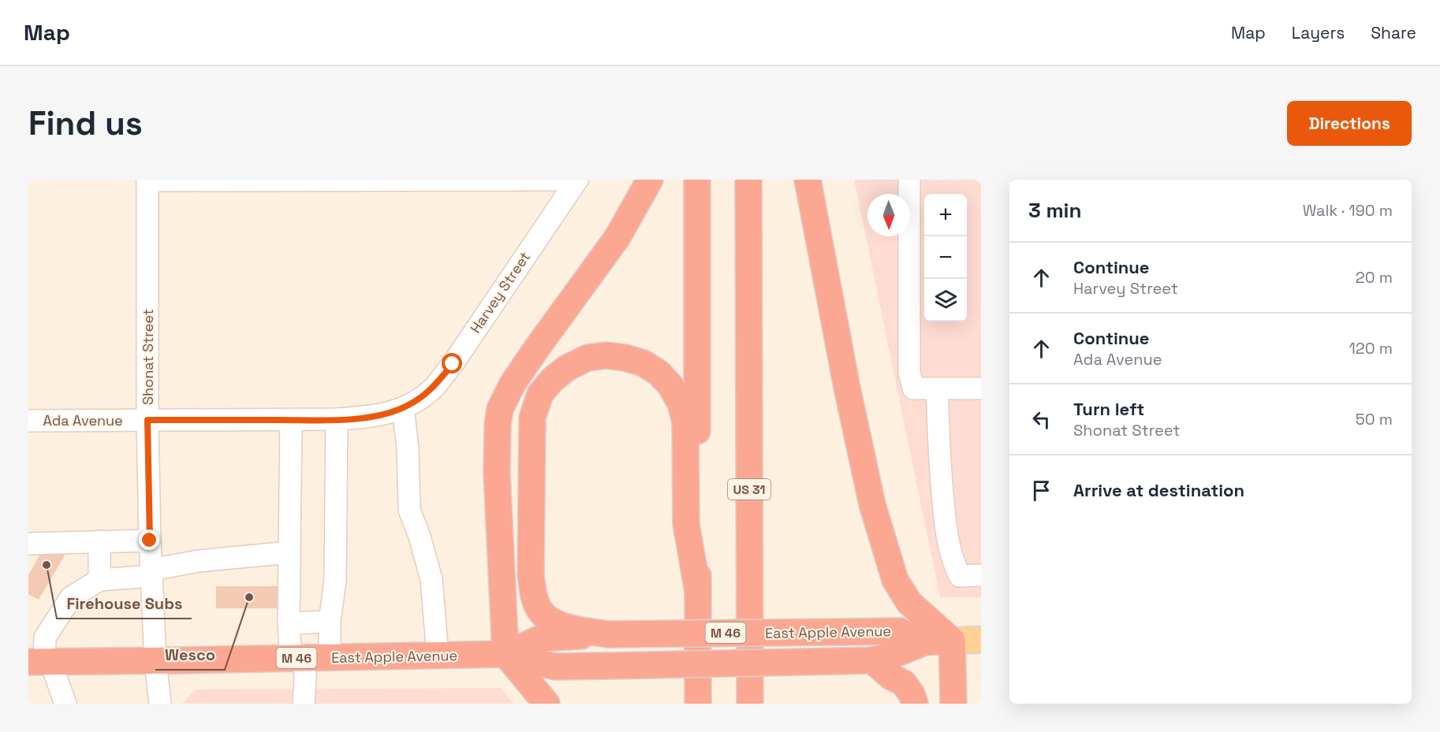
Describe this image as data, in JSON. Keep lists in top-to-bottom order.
{
  "streets": {
    "highway": ["US 31", "East Apple Avenue", "M 46"],
    "street": ["Harvey Street", "Shonat Street", "Ada Avenue"]
  },
  "crossings": [
    ["Harvey Street", "Ada Avenue"],
    ["Shonat Street", "Ada Avenue"],
    ["Shonat Street", "East Apple Avenue"]
  ],
  "places": ["Firehouse Subs", "Wesco"],
  "north": "bottom",
  "page": {
    "header": "Map",
    "nav": ["Map", "Layers", "Share"],
    "buttons": "Directions",
    "title": "Find us",
    "heading": ["3 min", "Walk · 190 m"],
    "map_buttons": ["+", "−"],
    "list": [
      ["Continue", "Harvey Street", "20 m"],
      ["Continue", "Ada Avenue", "120 m"],
      ["Turn left", "Shonat Street", "50 m"],
      "Arrive at destination"
    ]
  }
}
